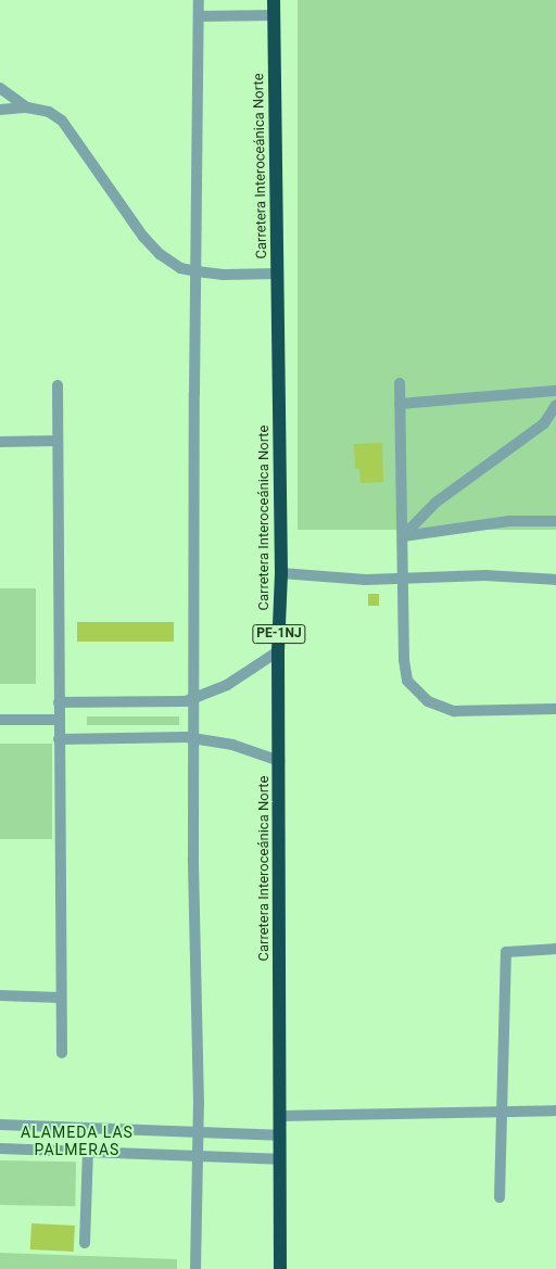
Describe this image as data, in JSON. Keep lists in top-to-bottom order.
{
  "streets": {
    "highway": ["Carretera Interoceánica Norte", "PE-1NJ"]
  },
  "districts": ["ALAMEDA LAS PALMERAS"]
}
